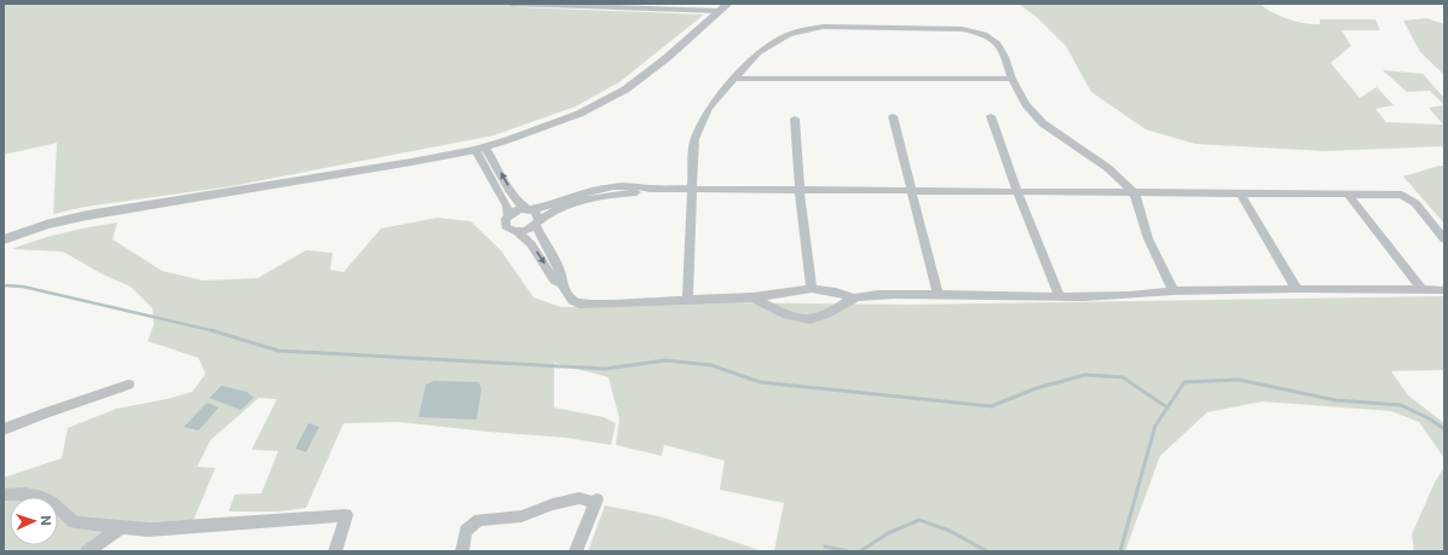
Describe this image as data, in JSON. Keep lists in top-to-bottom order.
{
  "north": "right"
}
